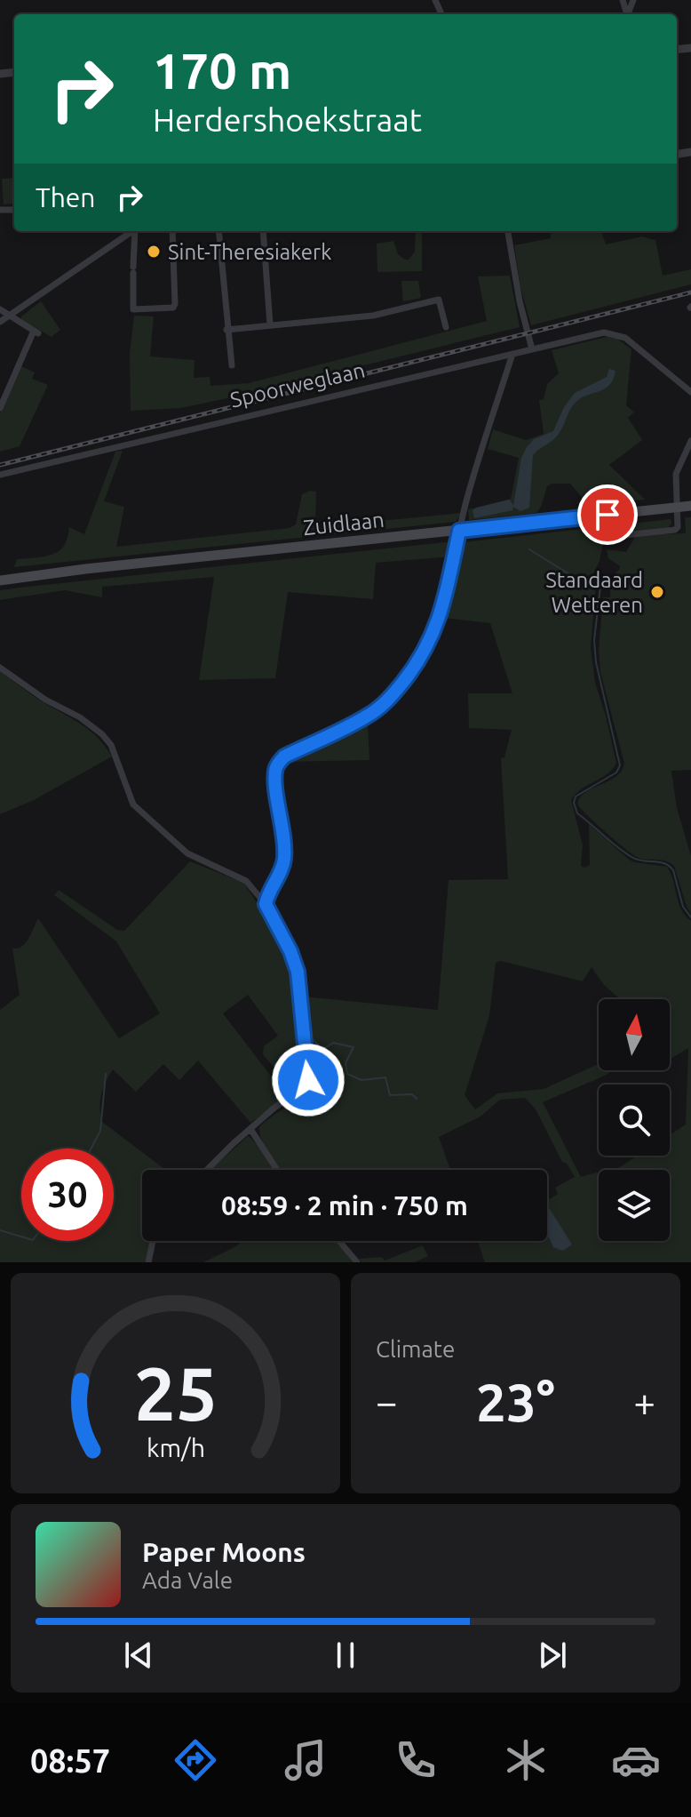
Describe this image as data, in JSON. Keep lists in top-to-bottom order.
{
  "streets": {
    "main road": ["Zuidlaan"],
    "street": ["Spoorweglaan"]
  },
  "places": ["Sint-Theresiakerk", "Standaard Wetteren"],
  "north": "top",
  "page": {
    "turn": ["170 m", "Herdershoekstraat"],
    "then": "Then",
    "limit": "30",
    "trip": "08:59 · 2 min · 750 m",
    "tile": "Climate",
    "heat": ["−", "23°", "+"],
    "song": ["Paper Moons", "Ada Vale"],
    "tabs": "08:57",
    "gauge": ["25", "km/h"]
  }
}
